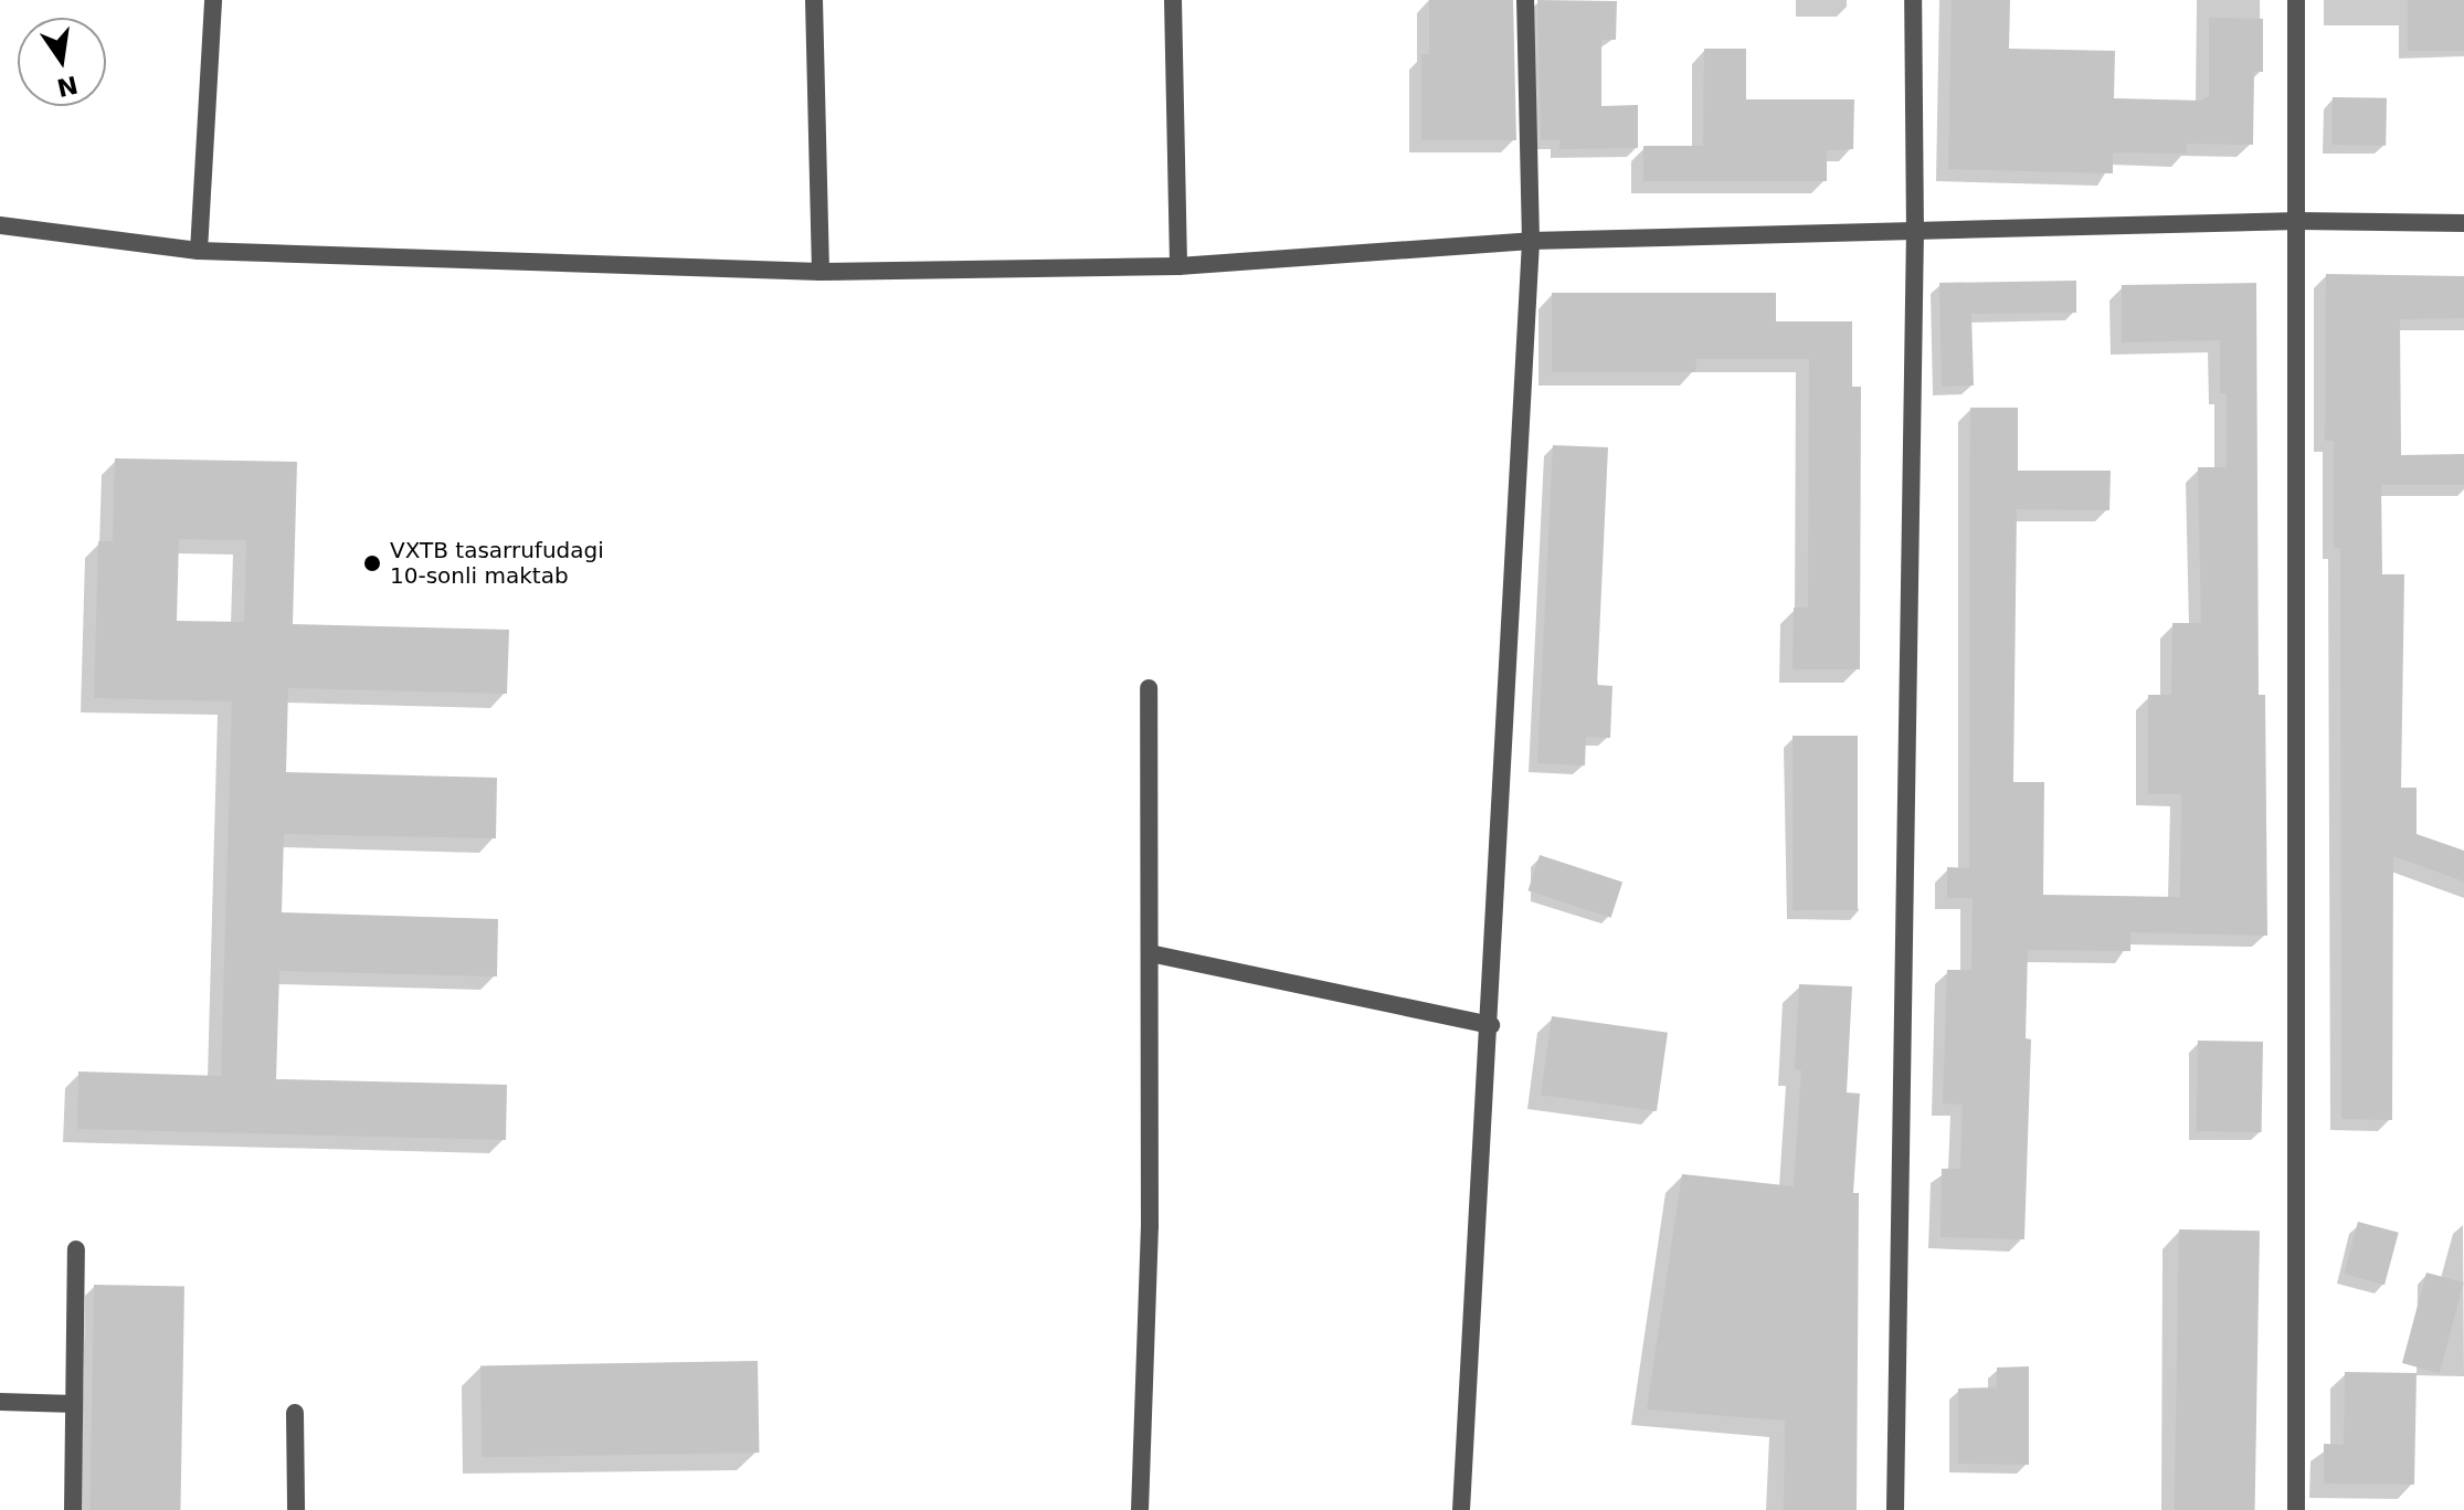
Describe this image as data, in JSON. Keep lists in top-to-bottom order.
{
  "places": ["VXTB tasarrufudagi 10-sonli maktab"],
  "north": "bottom"
}
